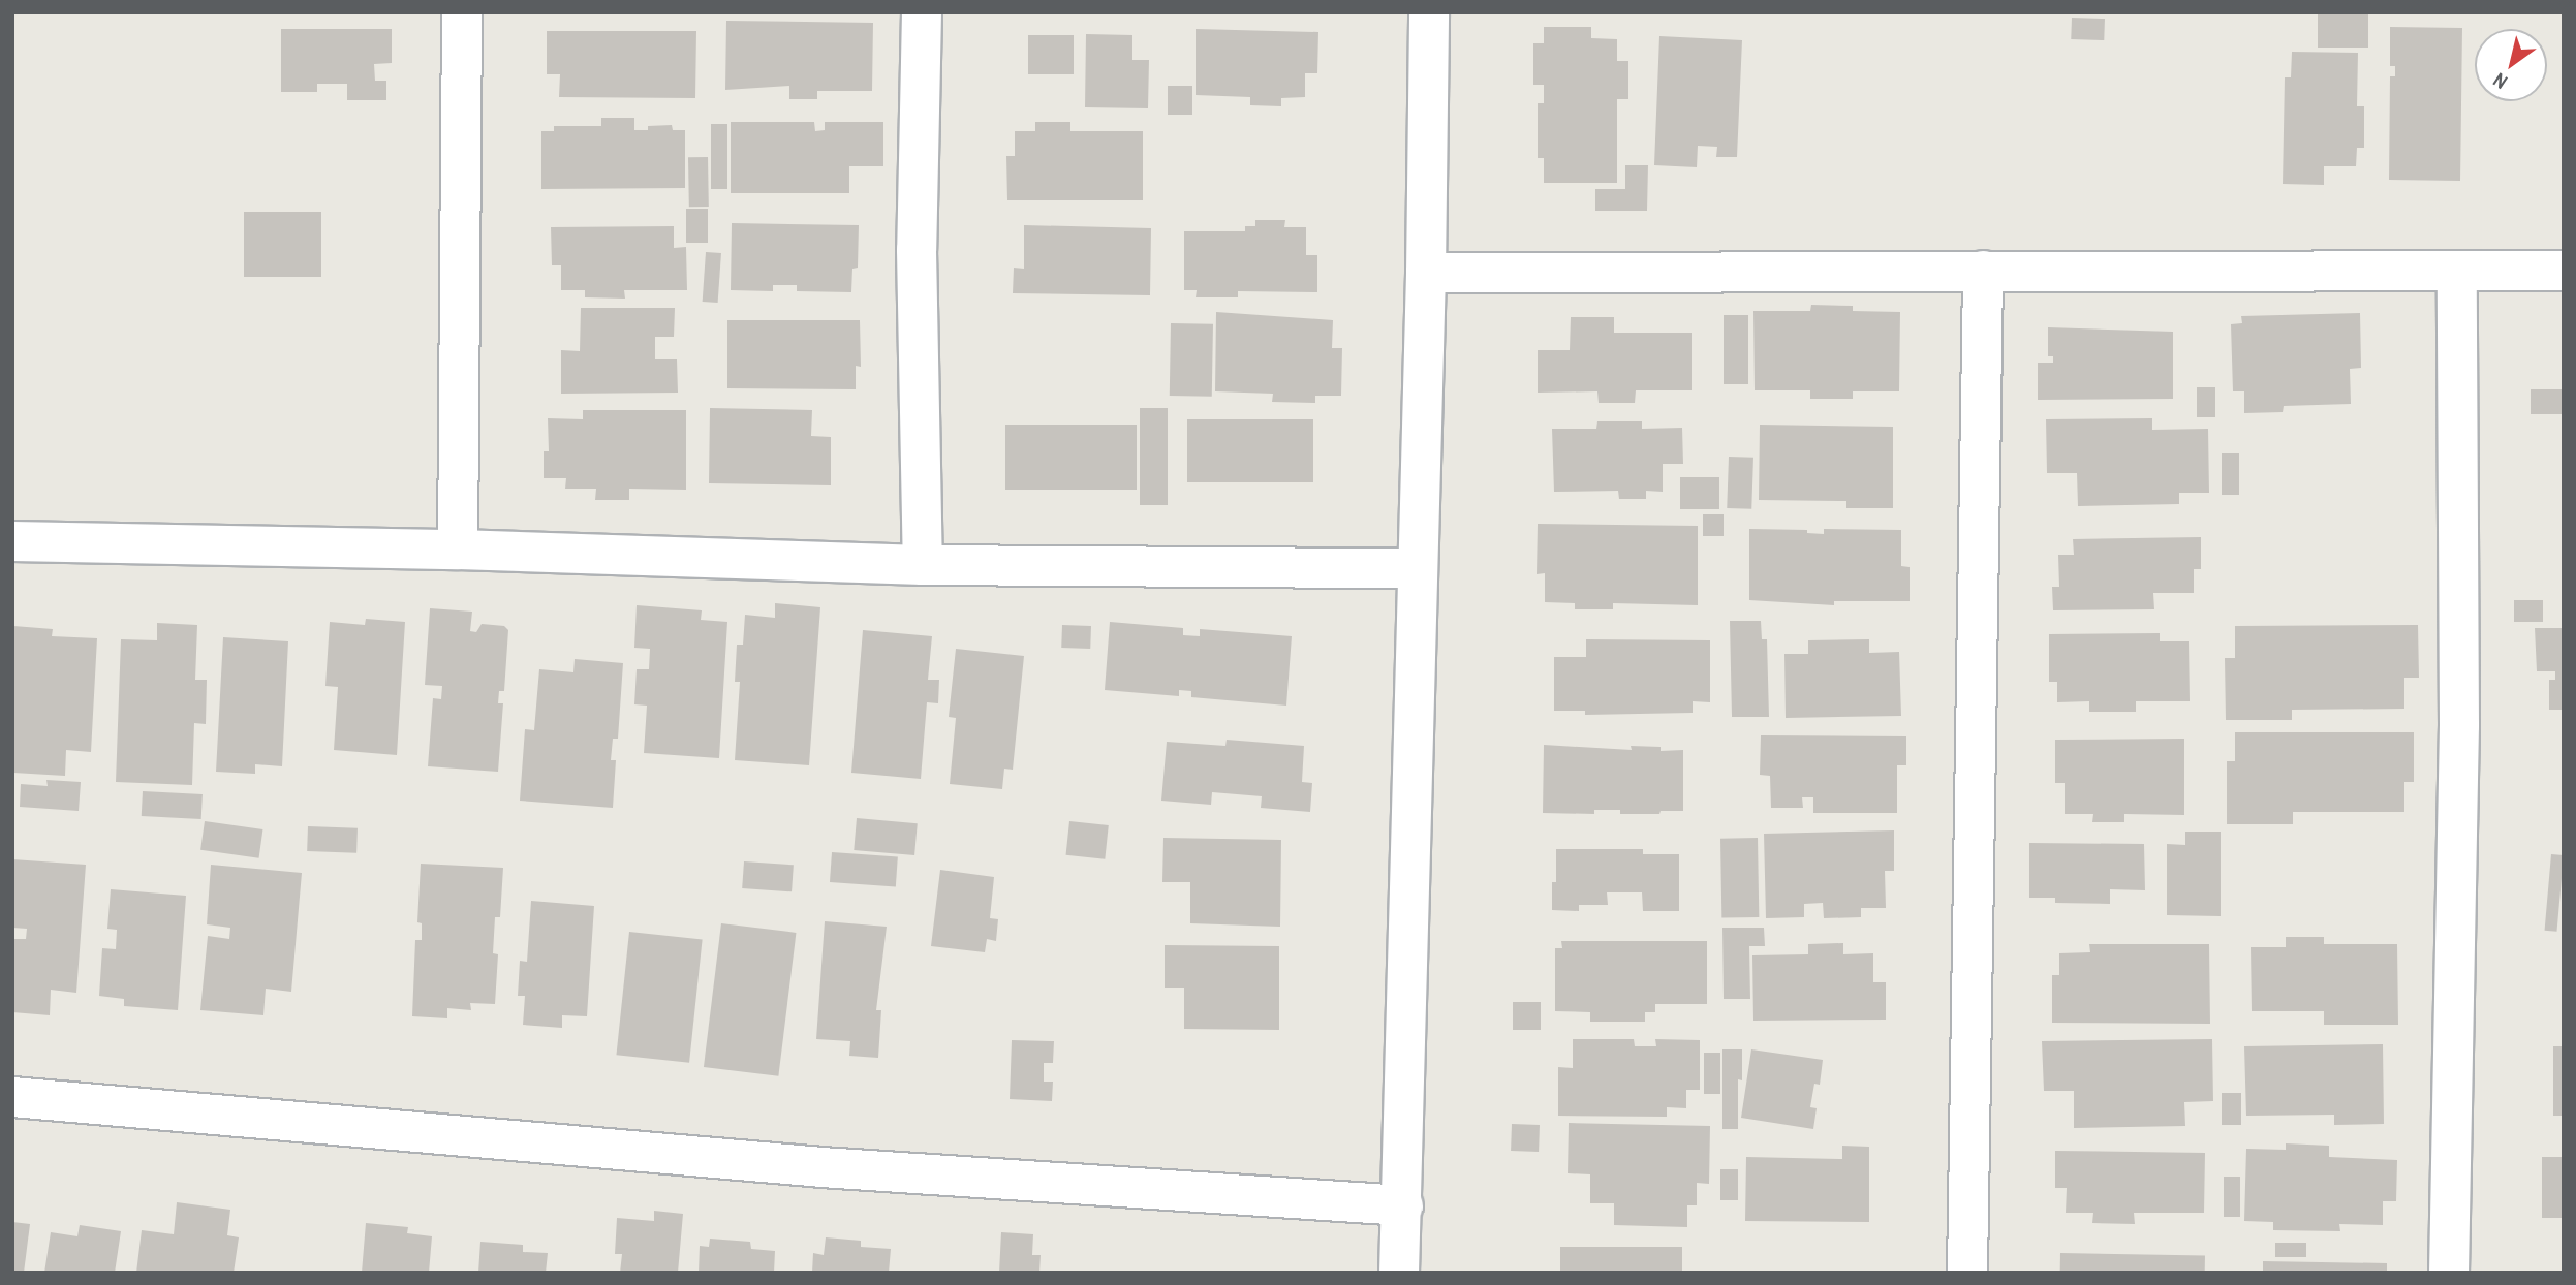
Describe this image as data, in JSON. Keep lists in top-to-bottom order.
{
  "north": "bottom left"
}
